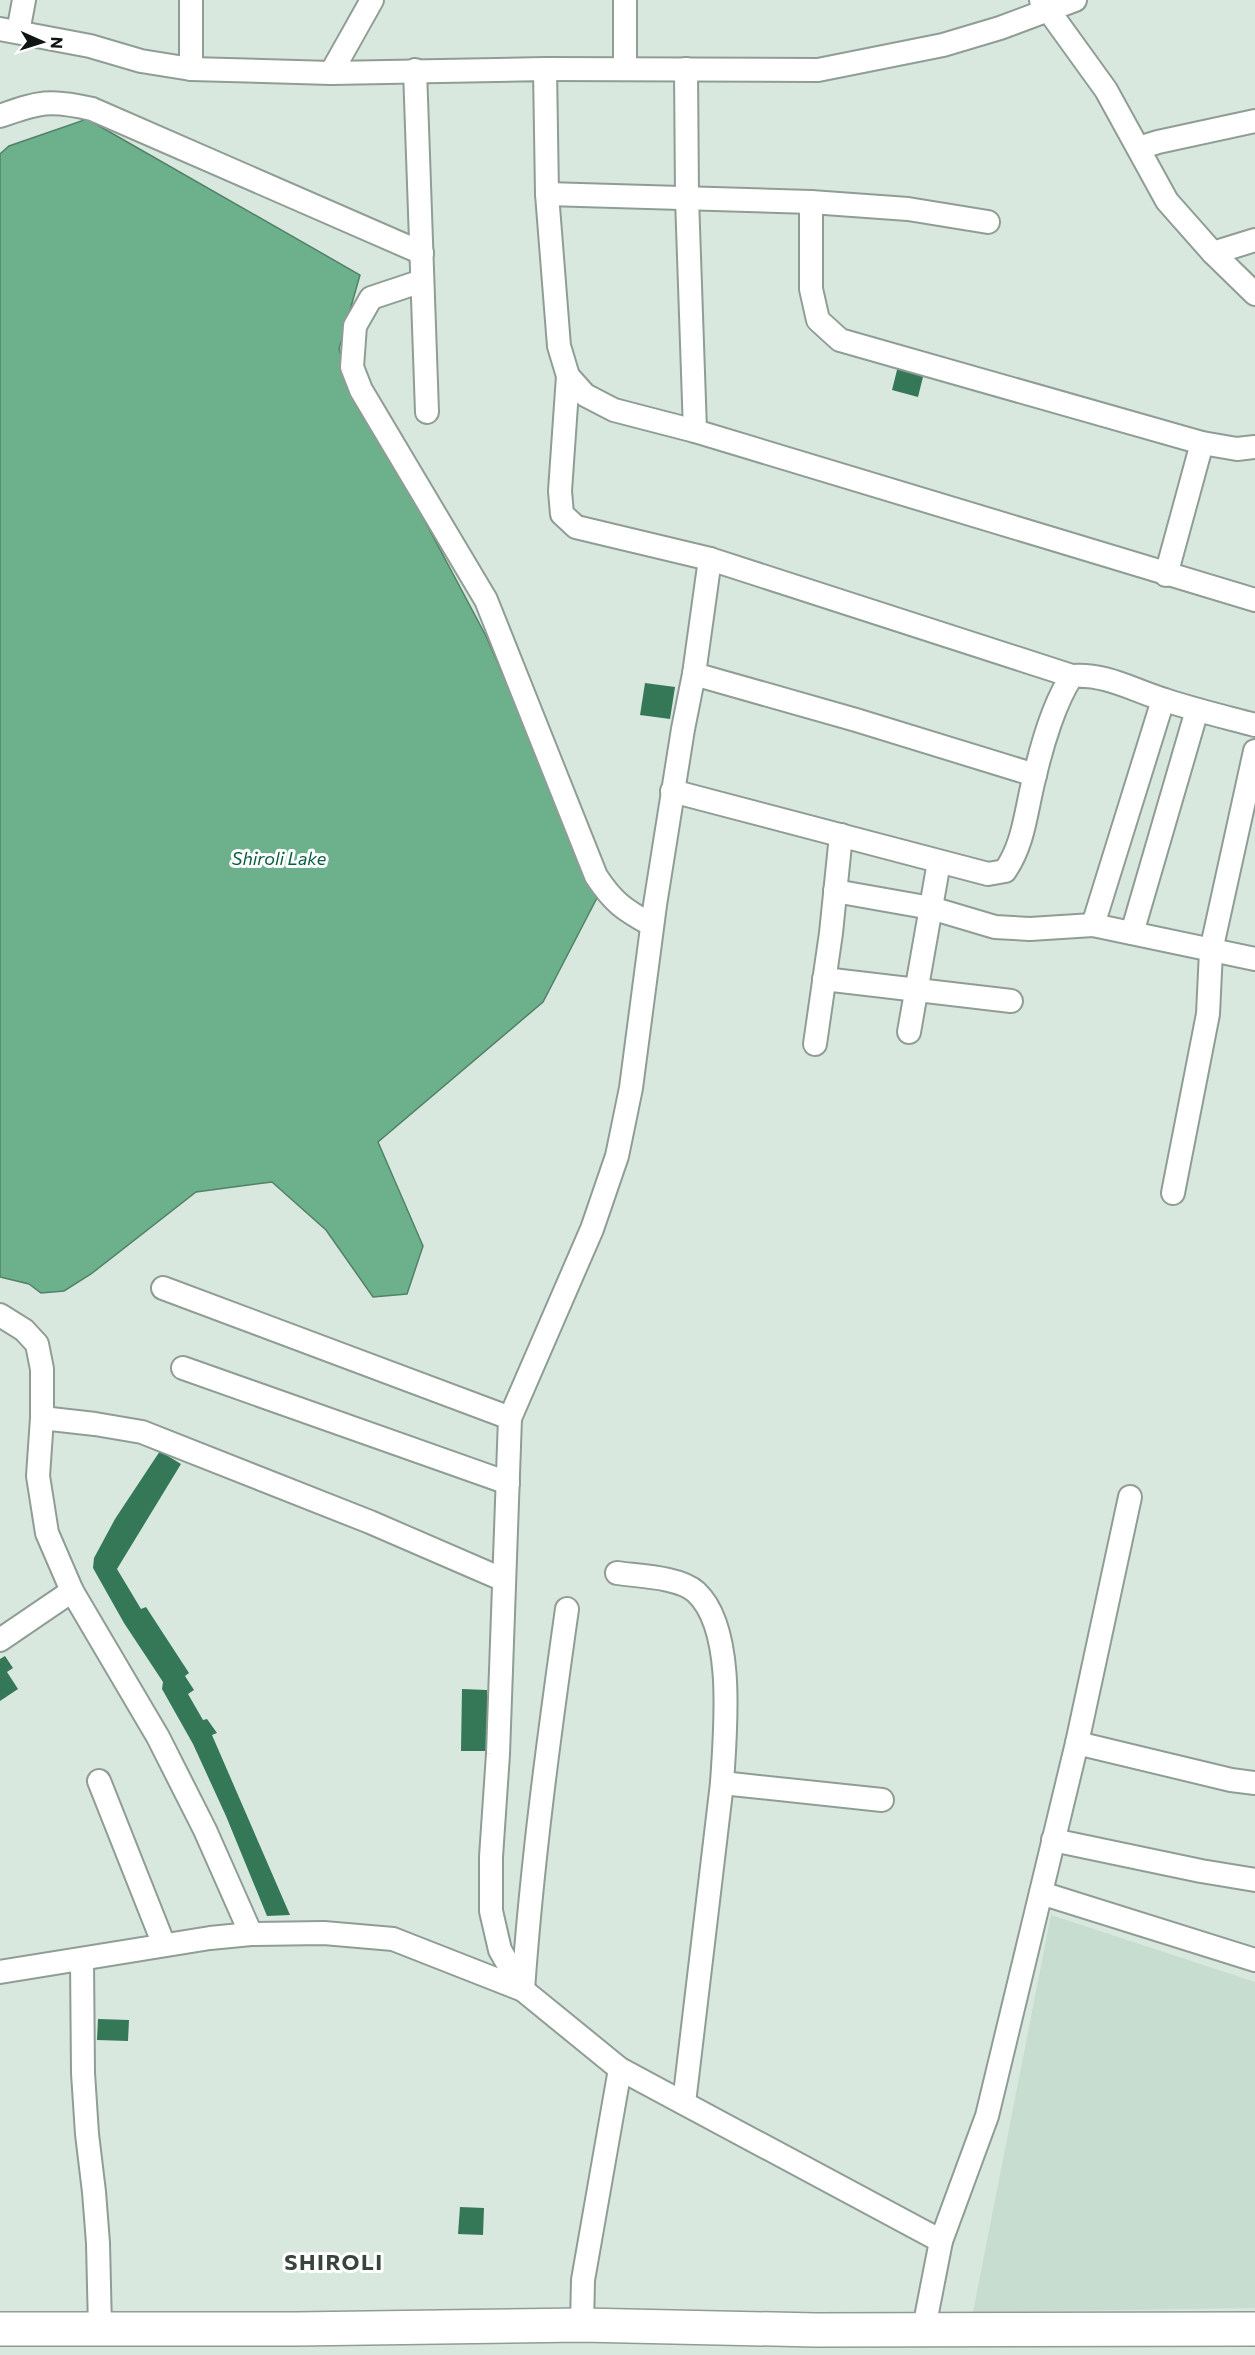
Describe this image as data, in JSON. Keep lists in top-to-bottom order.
{
  "districts": ["SHIROLI"],
  "water": ["Shiroli Lake"],
  "north": "right"
}
